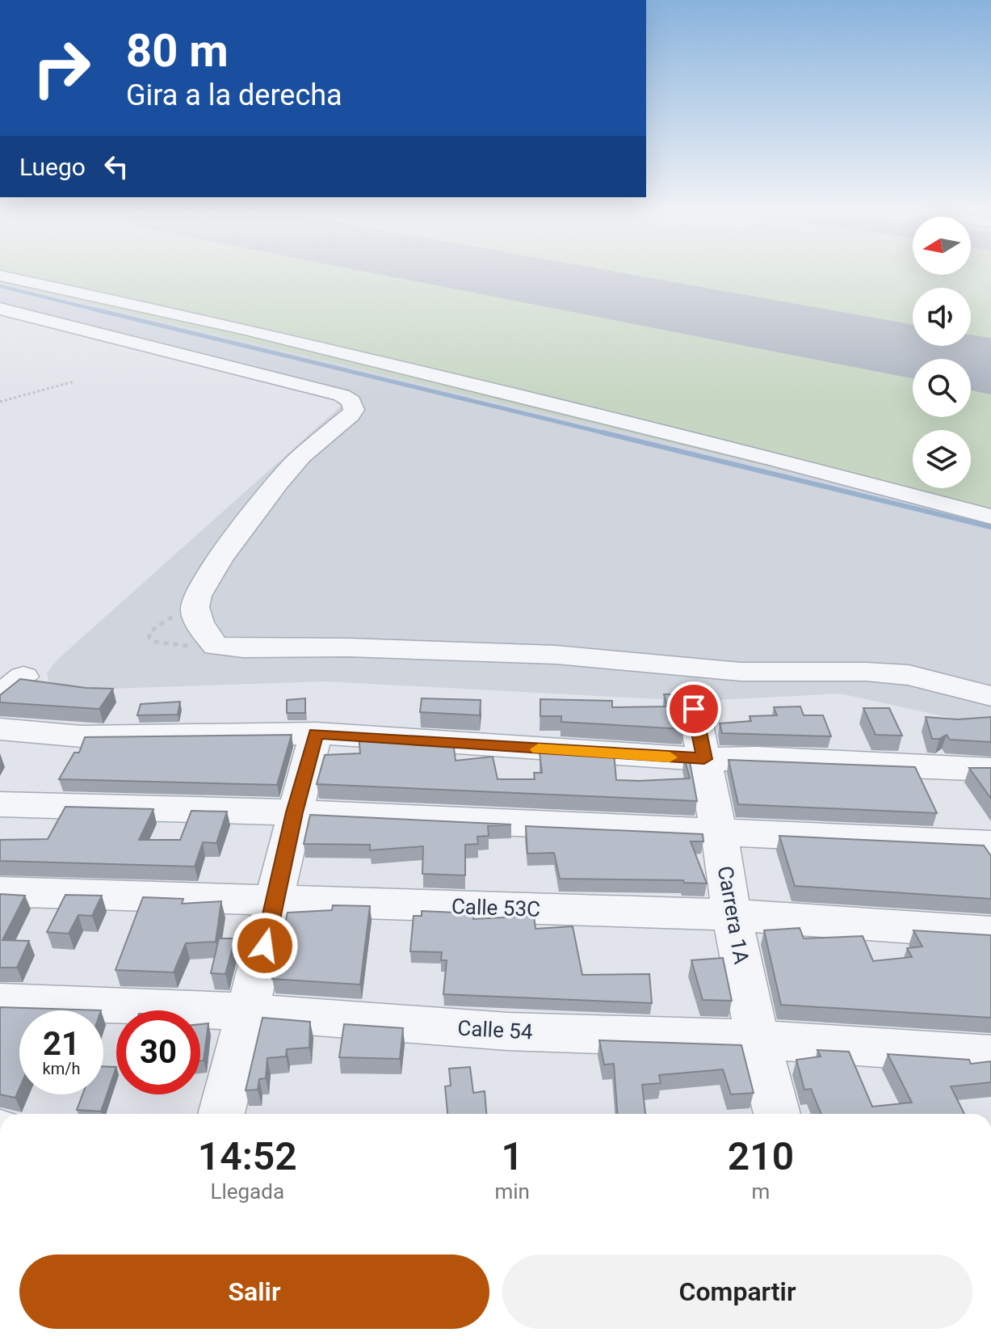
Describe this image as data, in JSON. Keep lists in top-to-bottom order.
{
  "streets": {
    "street": ["Calle 53C", "Carrera 1A", "Calle 54"]
  },
  "crossings": [
    ["Calle 53C", "Carrera 1A"],
    ["Carrera 1A", "Calle 54"]
  ],
  "north": "left",
  "page": {
    "turn": ["80 m", "Gira a la derecha"],
    "then": "Luego",
    "speed": "21 km/h",
    "limit": "30",
    "eta": [
      "14:52",
      "Llegada",
      "1",
      "min",
      "210",
      "m"
    ],
    "buttons": ["Salir", "Compartir"]
  }
}
